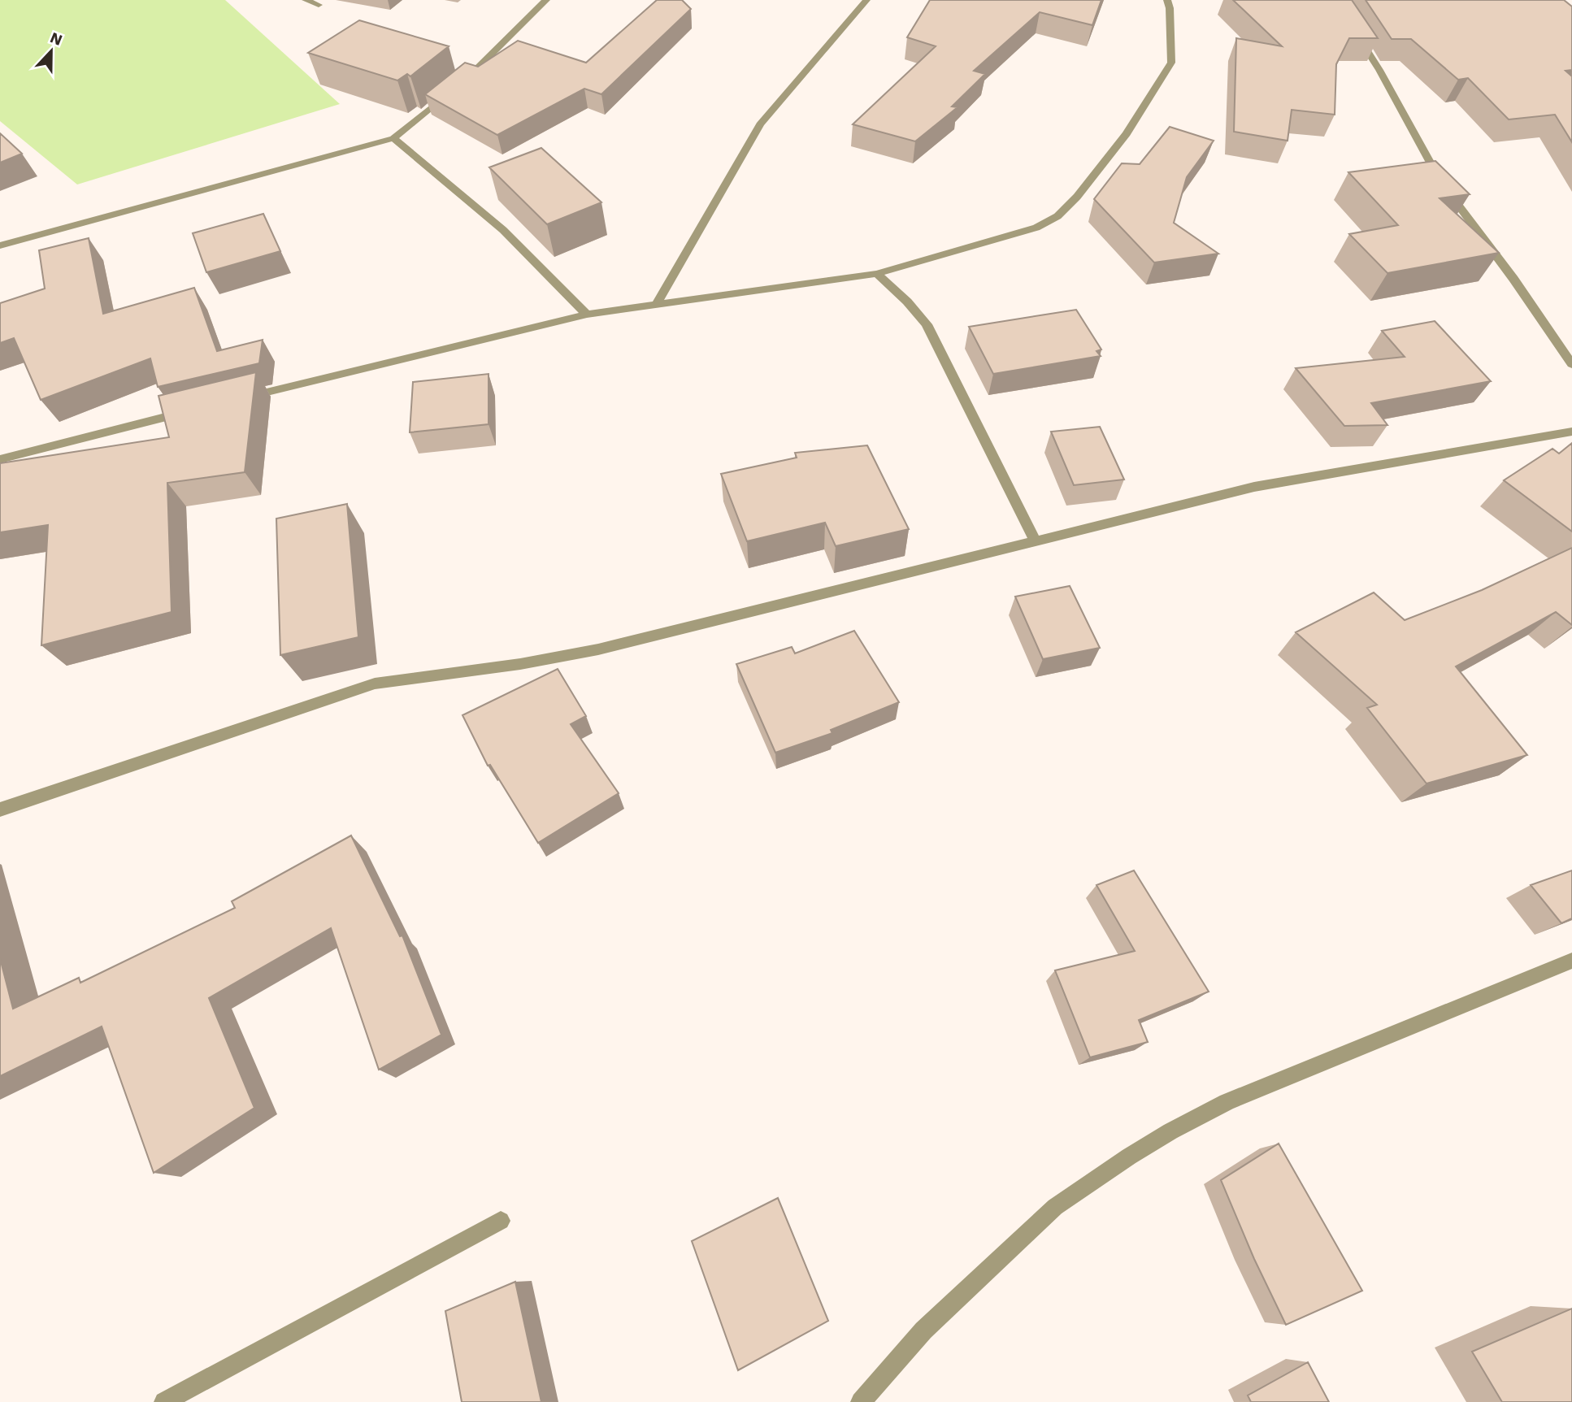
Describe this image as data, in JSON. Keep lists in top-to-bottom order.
{
  "north": "top"
}
